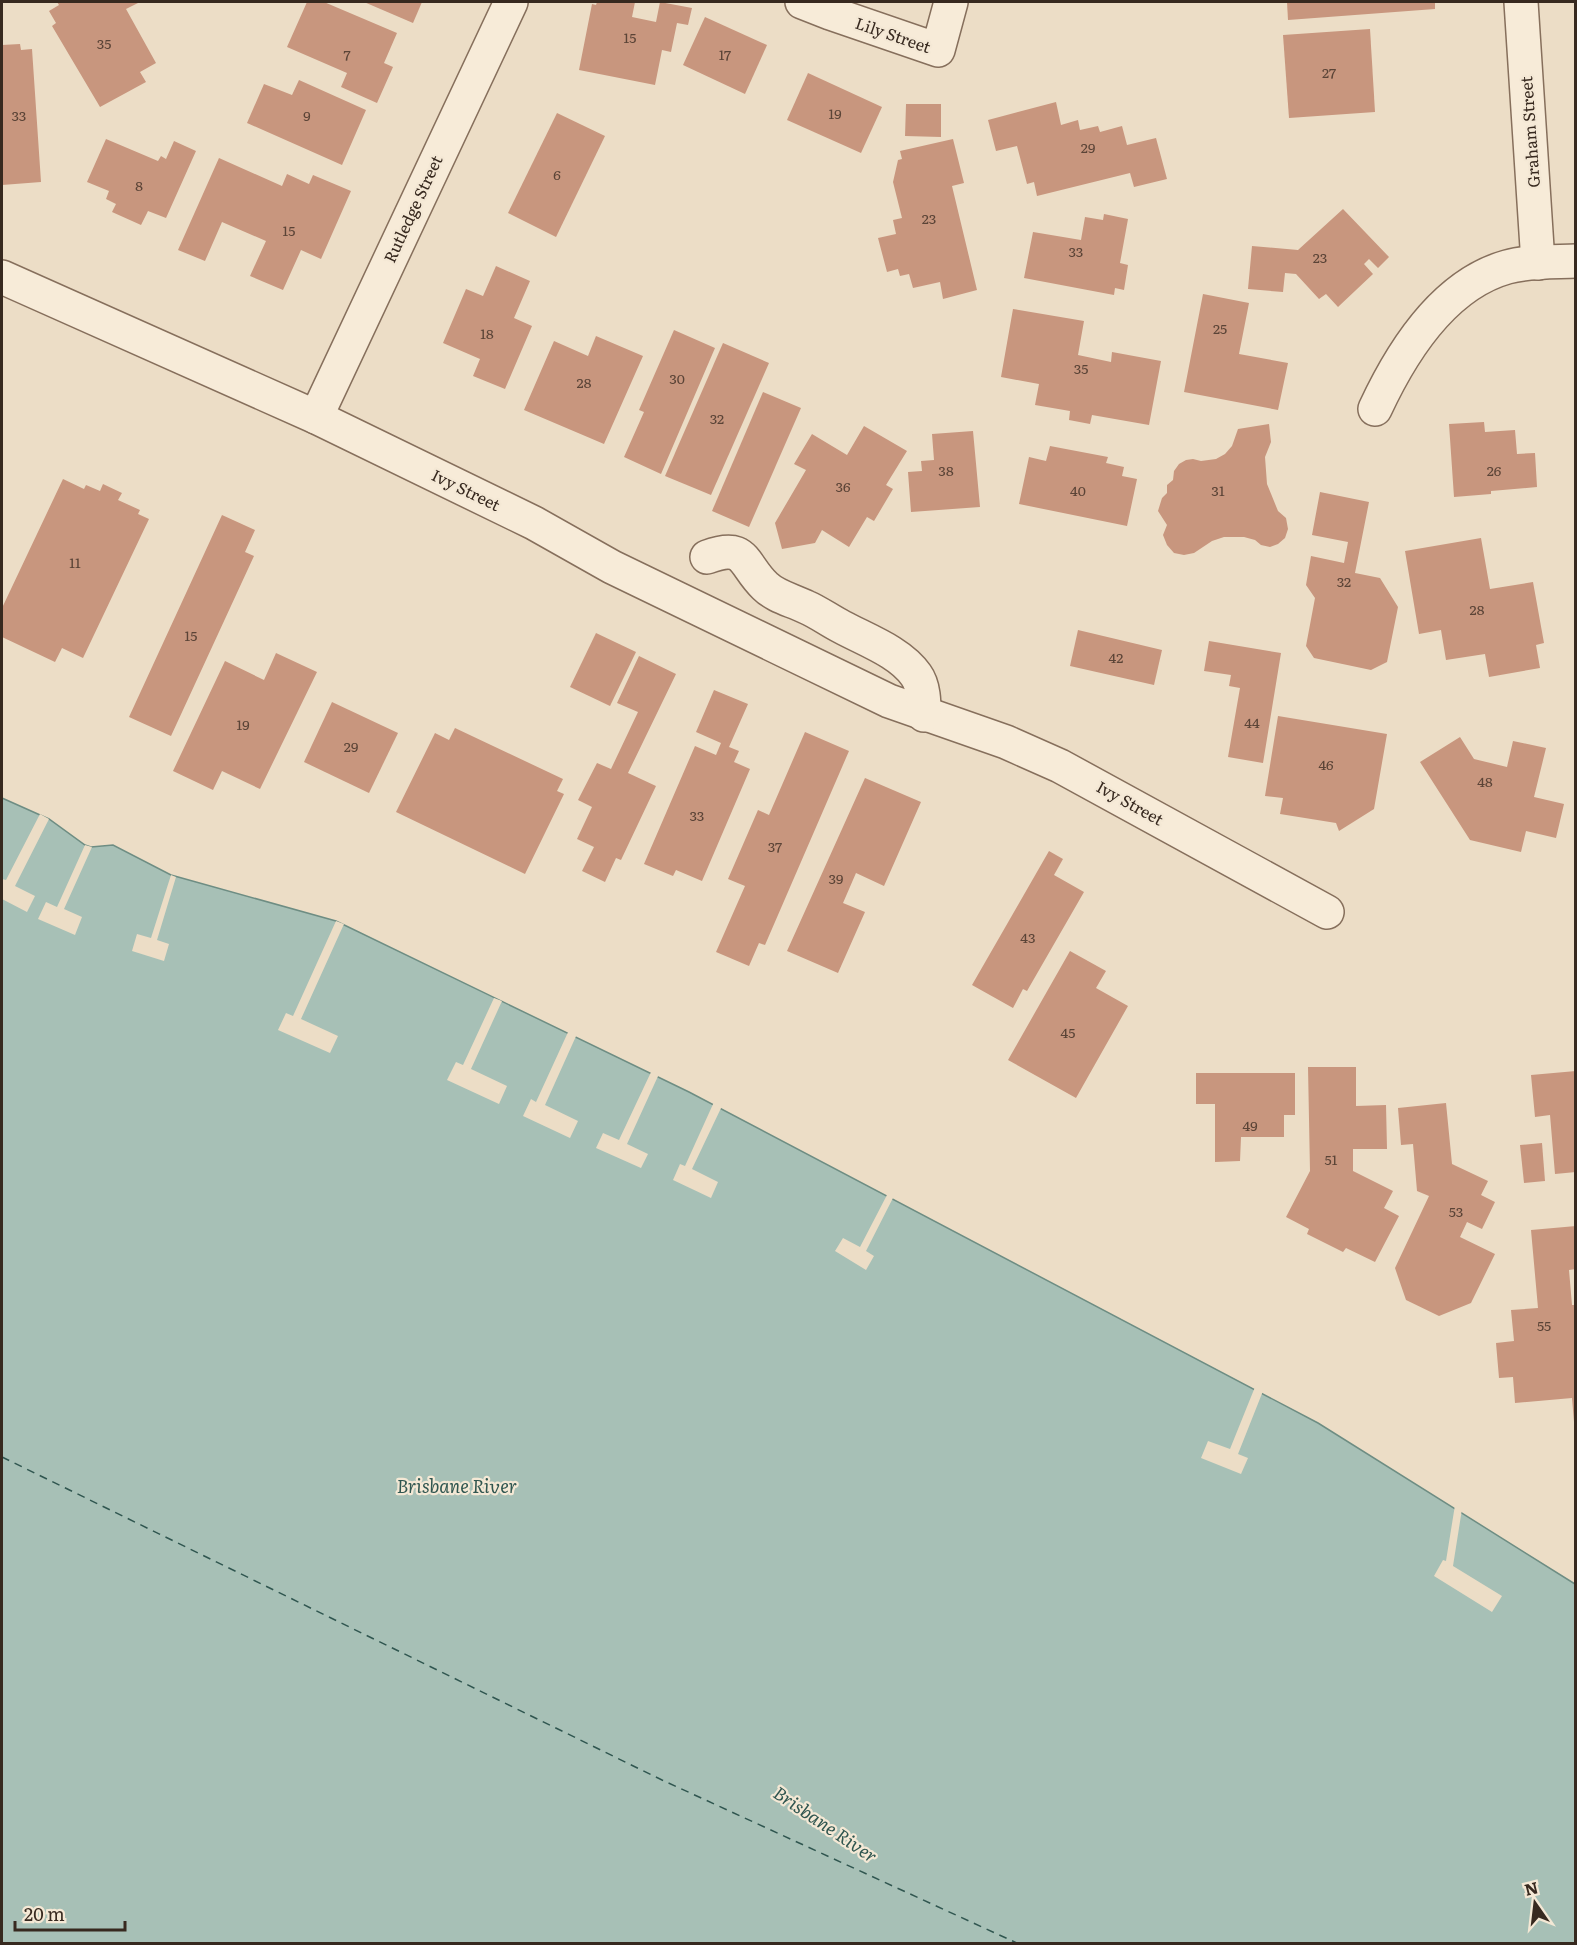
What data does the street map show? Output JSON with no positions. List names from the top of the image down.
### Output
{
  "streets": {
    "street": [
      "Lily Street",
      "Graham Street",
      "Rutledge Street",
      "Ivy Street"
    ]
  },
  "crossings": [
    ["Rutledge Street", "Ivy Street"]
  ],
  "water": ["Brisbane River"],
  "house_numbers": [
    "15",
    "35",
    "7",
    "17",
    "27",
    "19",
    "33",
    "9",
    "29",
    "6",
    "8",
    "23",
    "15",
    "33",
    "23",
    "25",
    "18",
    "35",
    "30",
    "28",
    "32",
    "38",
    "26",
    "36",
    "40",
    "31",
    "11",
    "32",
    "28",
    "15",
    "42",
    "44",
    "19",
    "29",
    "46",
    "48",
    "33",
    "37",
    "39",
    "43",
    "45",
    "49",
    "51",
    "53",
    "55"
  ],
  "scale_bar": "20 m",
  "north": "top"
}
